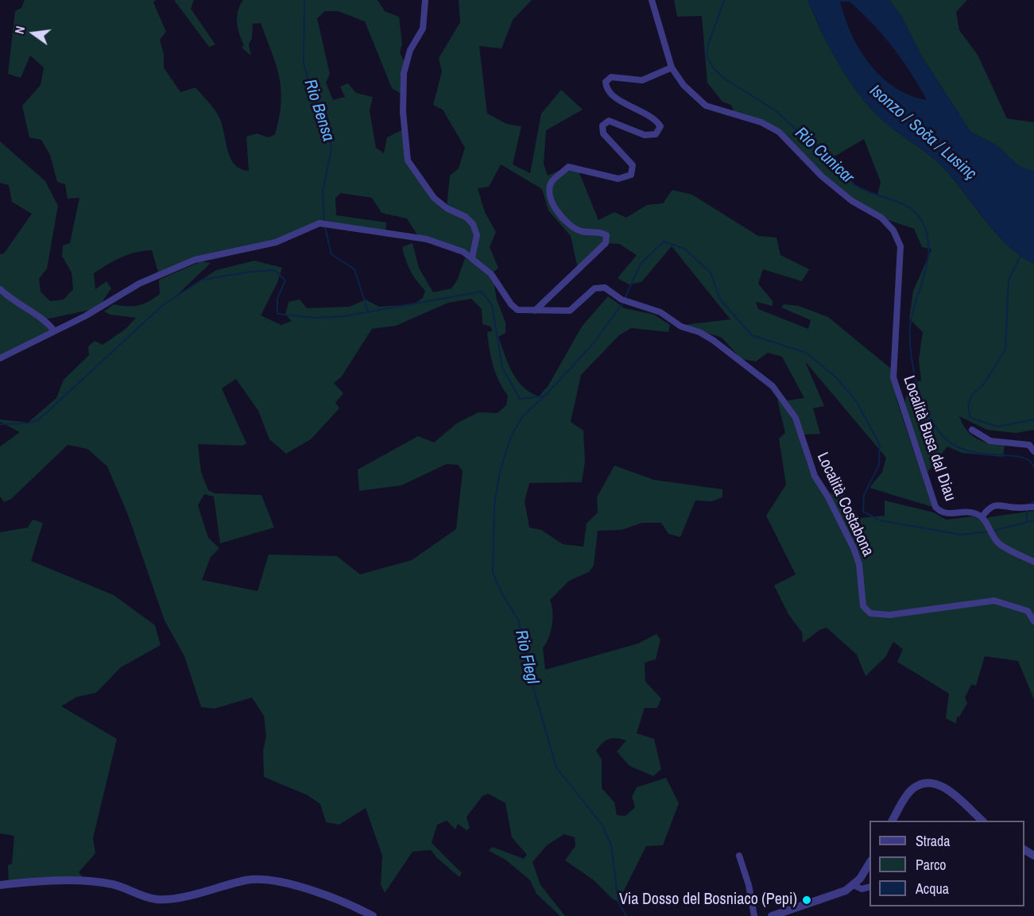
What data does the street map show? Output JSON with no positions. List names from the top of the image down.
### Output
{
  "streets": {
    "street": ["Località Busa dal Diau", "Località Costabona"]
  },
  "water": [
    "Rio Bensa",
    "Isonzo / Soča / Lusinç",
    "Rio Cunicar",
    "Rio Flegl"
  ],
  "places": ["Via Dosso del Bosniaco (Pepi)"],
  "legend": ["Strada", "Parco", "Acqua"],
  "north": "left"
}
